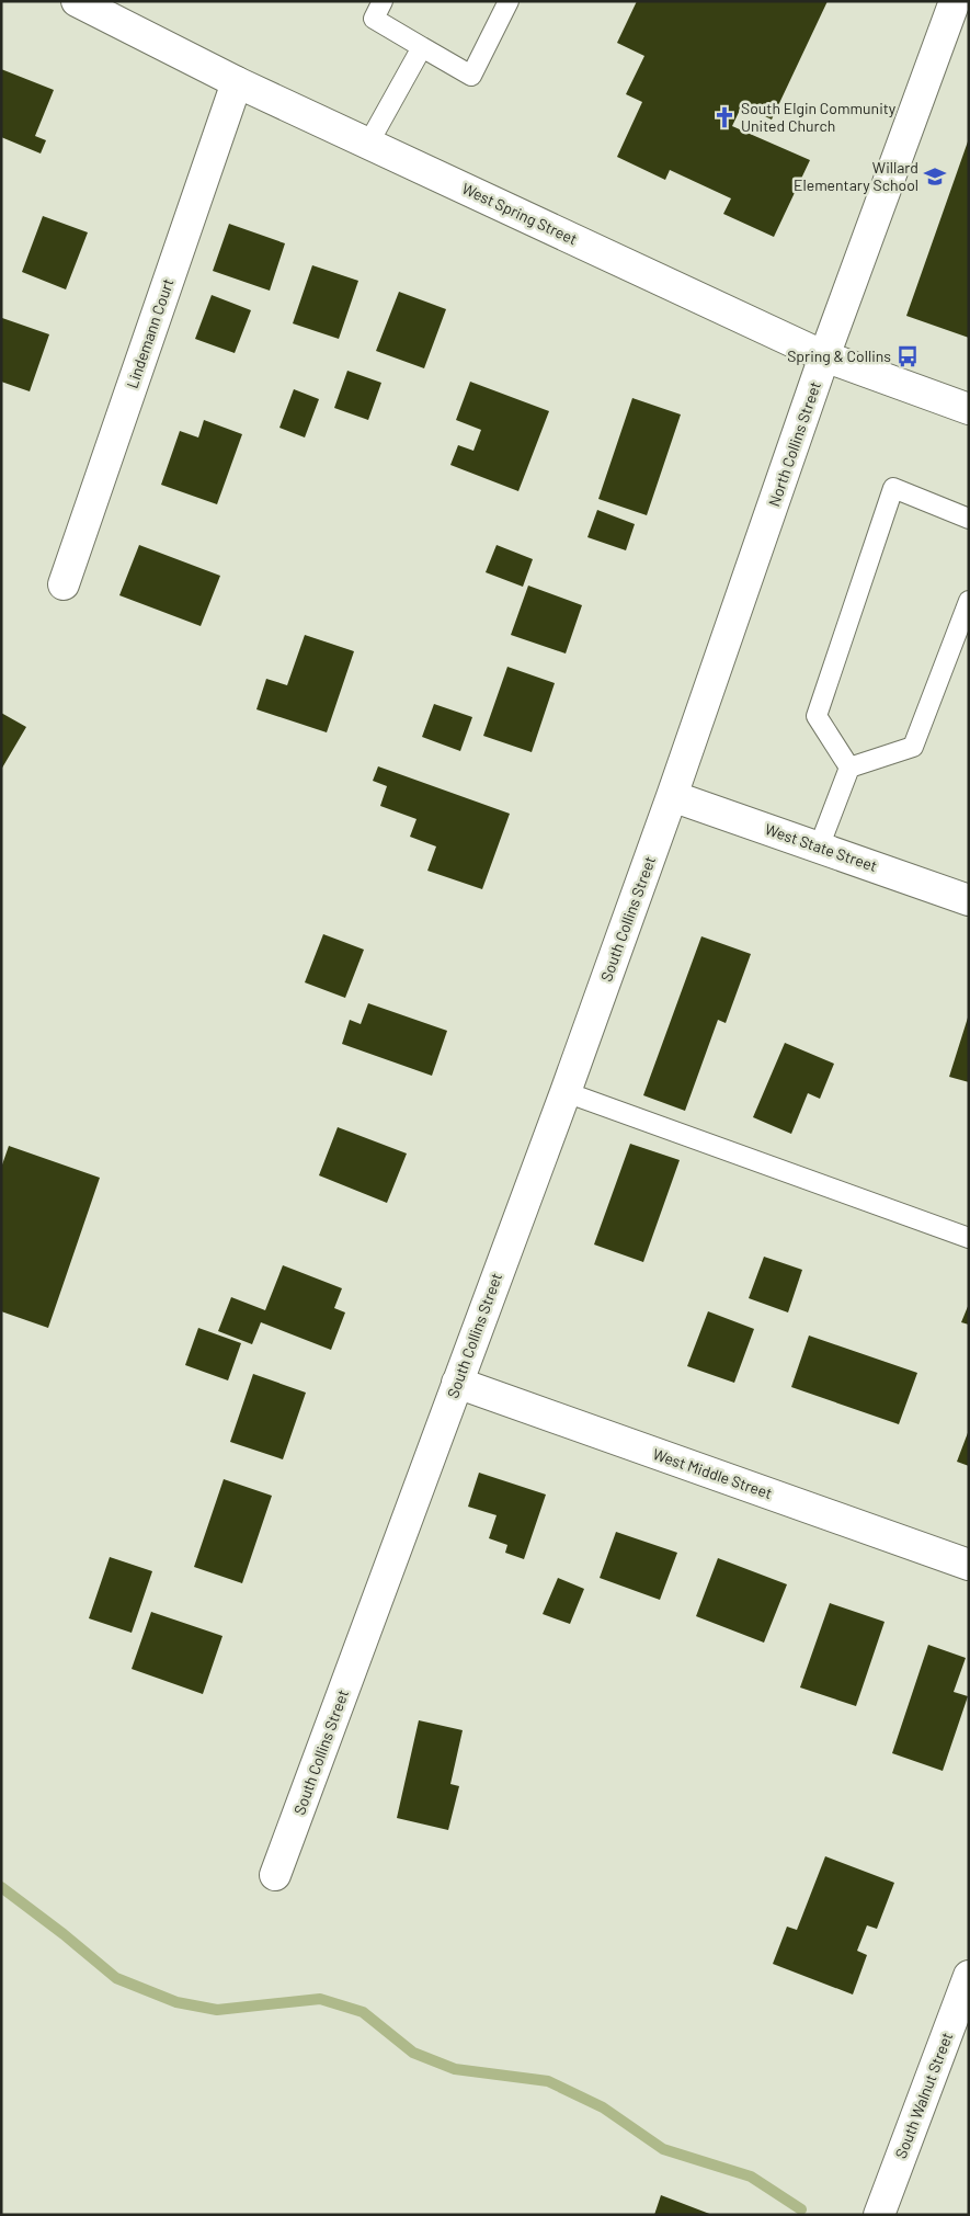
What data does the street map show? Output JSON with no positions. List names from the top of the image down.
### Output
{
  "streets": {
    "street": [
      "West Spring Street",
      "Lindemann Court",
      "North Collins Street",
      "West State Street",
      "South Collins Street",
      "West Middle Street",
      "South Walnut Street"
    ]
  },
  "crossings": [
    ["West Spring Street", "Lindemann Court"],
    ["West Spring Street", "North Collins Street"],
    ["North Collins Street", "West State Street"],
    ["North Collins Street", "South Collins Street"],
    ["West State Street", "South Collins Street"],
    ["South Collins Street", "West Middle Street"]
  ],
  "places": {
    "church": ["South Elgin Community United Church"],
    "school or university": ["Willard Elementary School"],
    "bus stop": ["Spring & Collins"]
  }
}
